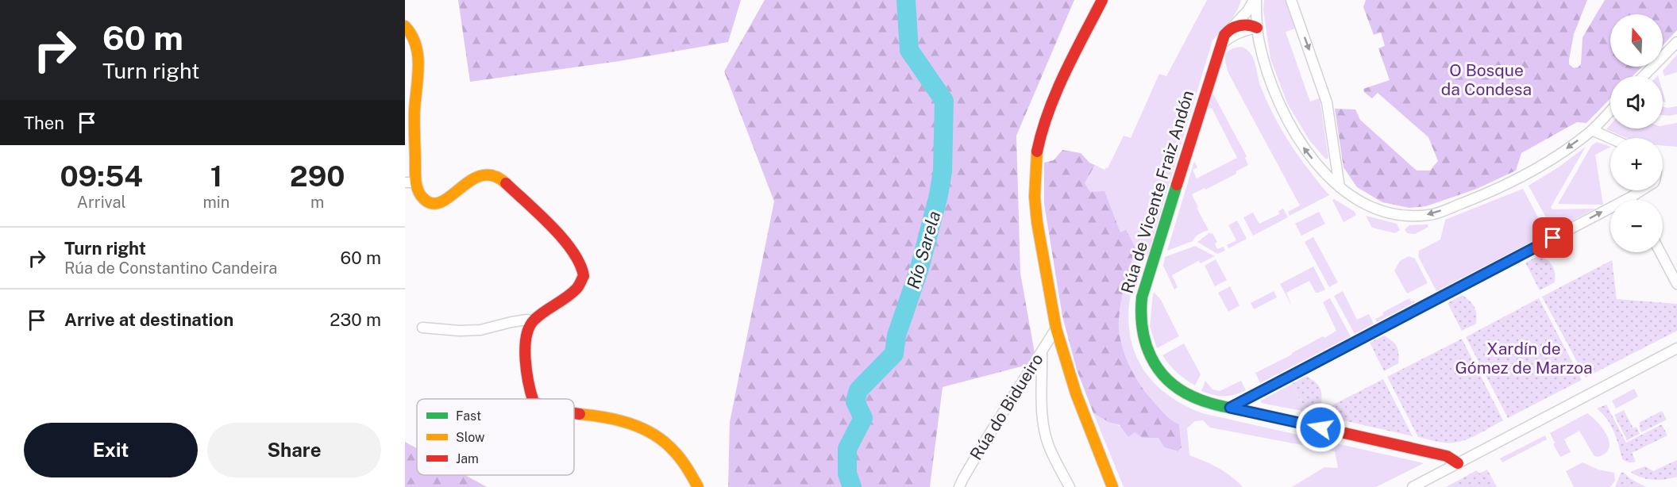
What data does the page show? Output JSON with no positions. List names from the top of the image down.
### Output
{
  "streets": {
    "street": ["Rúa de Vicente Fraiz Andón", "Rúa do Bidueiro"]
  },
  "water": ["Río Sarela"],
  "parks": ["O Bosque da Condesa", "Xardín de Gómez de Marzoa"],
  "legend": ["Fast", "Slow", "Jam"],
  "north": "top",
  "page": {
    "turn": ["60 m", "Turn right"],
    "map_buttons": ["+", "−"],
    "then": "Then",
    "eta": [
      "09:54",
      "Arrival",
      "1",
      "min",
      "290",
      "m"
    ],
    "list": [
      {
        "name": "Turn right",
        "note": "Rúa de Constantino Candeira",
        "value": "60 m"
      },
      {
        "name": "Arrive at destination",
        "value": "230 m"
      }
    ],
    "buttons": ["Exit", "Share"]
  }
}
